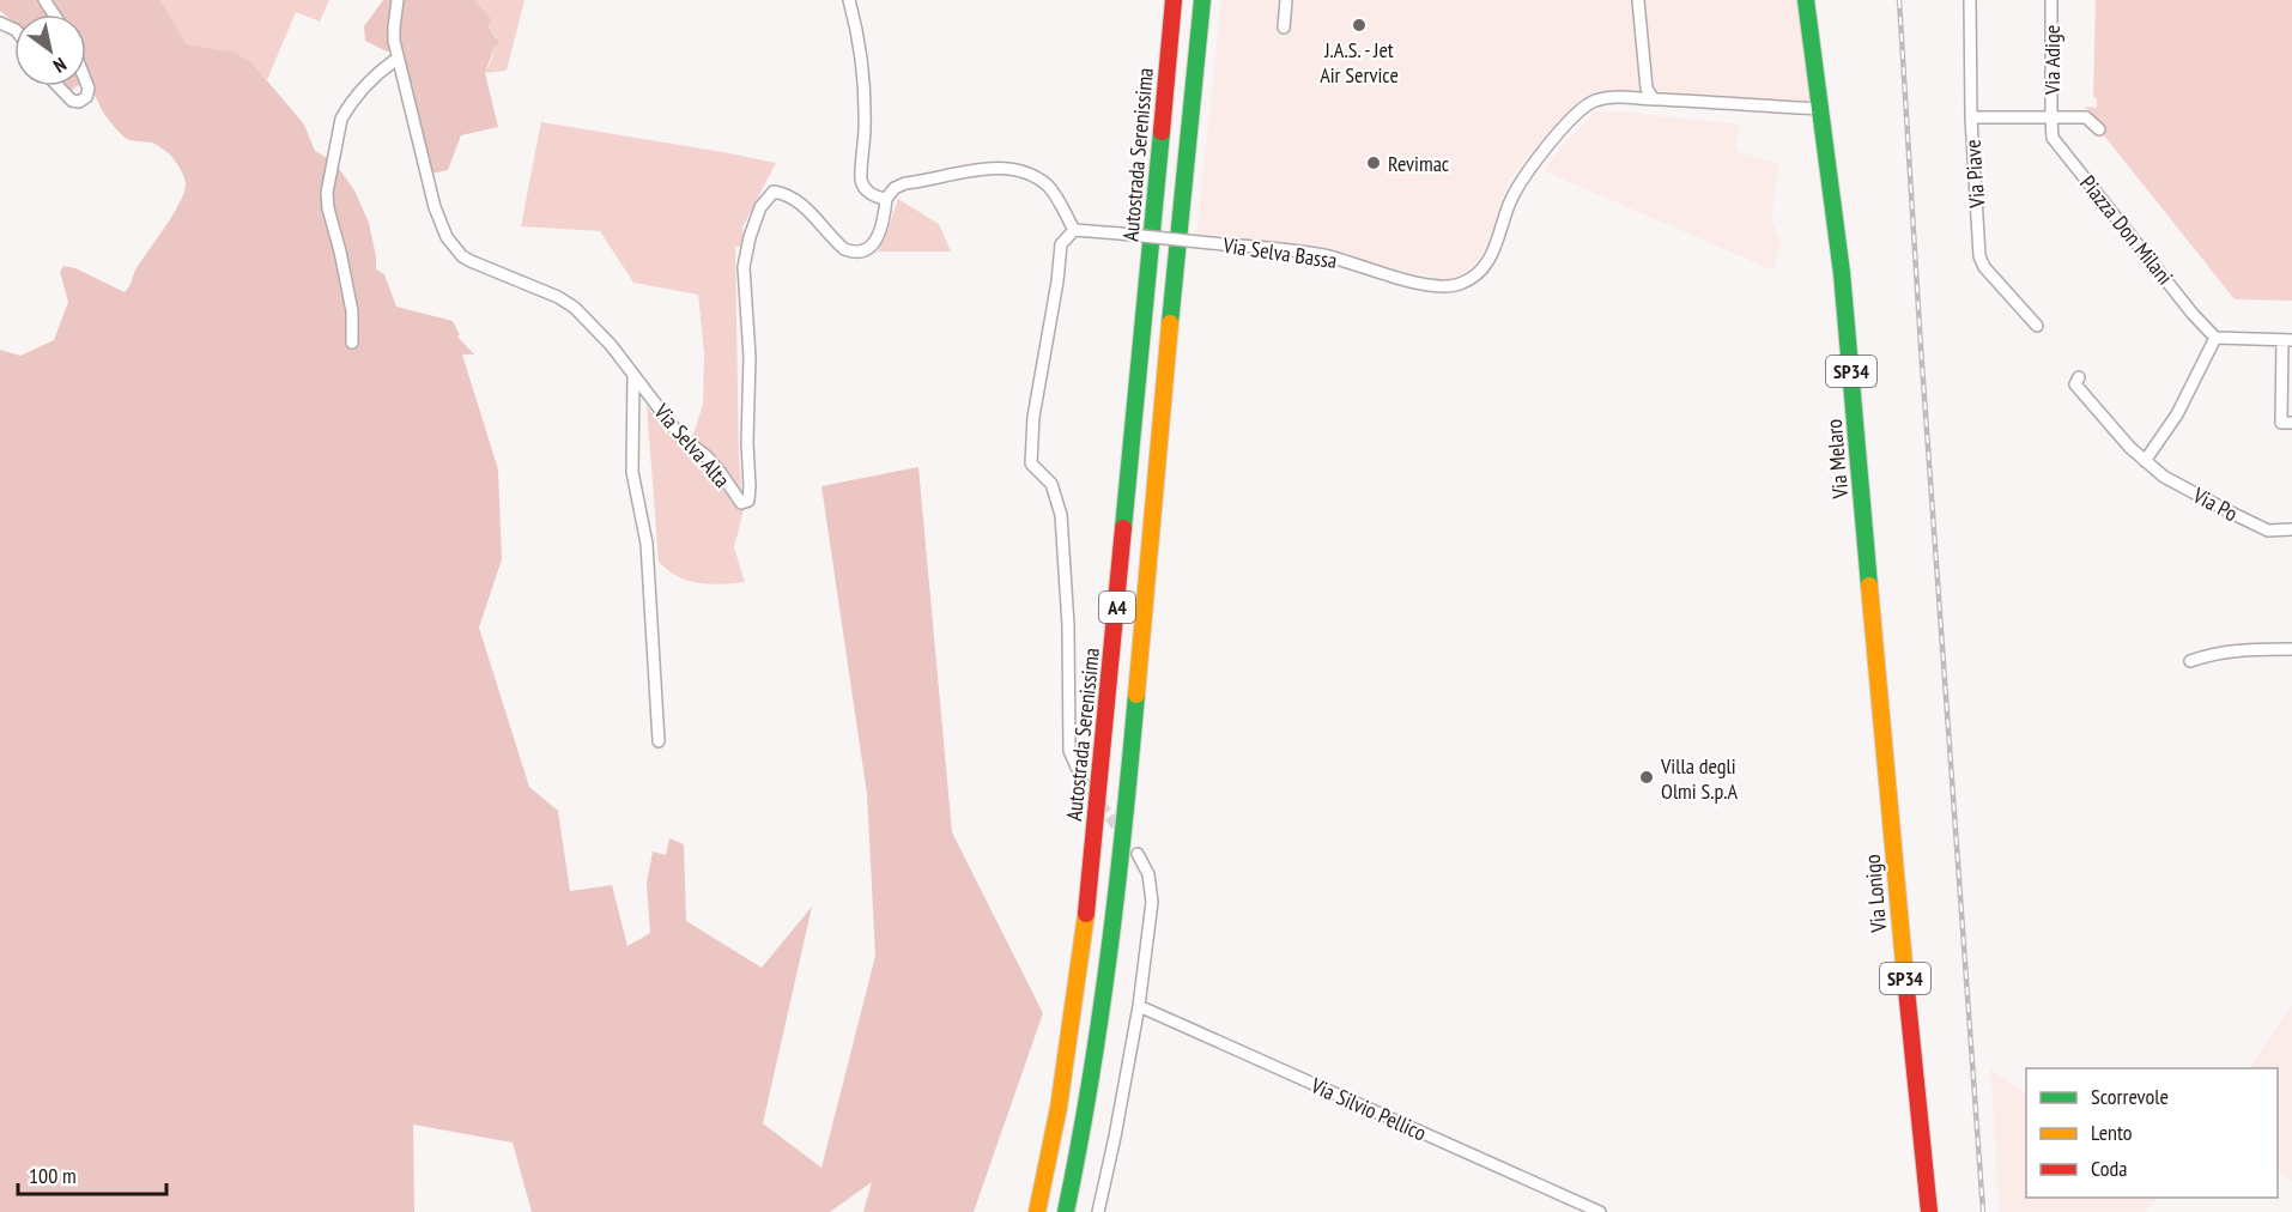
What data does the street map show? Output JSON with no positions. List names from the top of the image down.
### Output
{
  "streets": {
    "main road": [
      "Autostrada Serenissima",
      "SP34",
      "Via Melaro",
      "A4",
      "Via Lonigo"
    ],
    "street": [
      "Via Adige",
      "Via Piave",
      "Piazza Don Milani",
      "Via Selva Bassa",
      "Via Selva Alta",
      "Via Po",
      "Via Silvio Pellico"
    ]
  },
  "crossings": [
    ["Via Adige", "Piazza Don Milani"],
    ["Via Selva Bassa", "Via Melaro"],
    ["Via Melaro", "Via Lonigo"]
  ],
  "places": ["J.A.S. - Jet Air Service", "Revimac", "Villa degli Olmi S.p.A"],
  "legend": ["Scorrevole", "Lento", "Coda"],
  "scale_bar": "100 m",
  "north": "bottom right"
}
